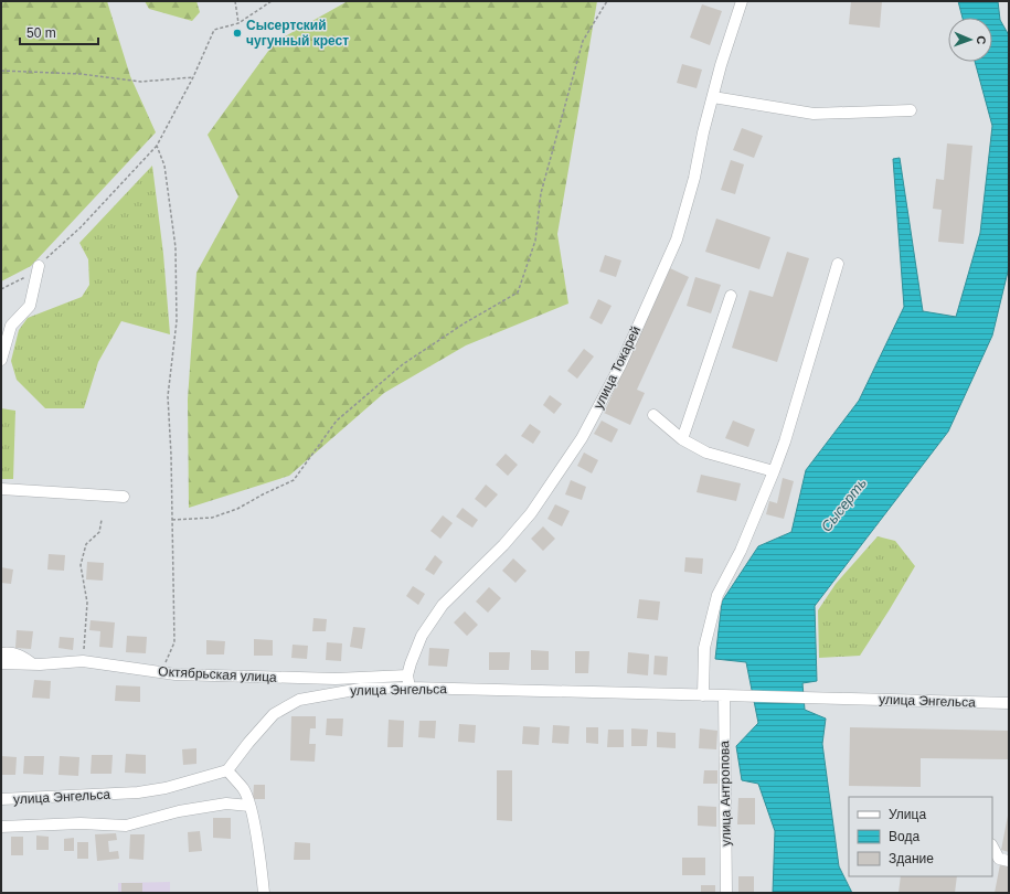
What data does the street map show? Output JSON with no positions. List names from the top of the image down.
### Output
{
  "streets": {
    "street": [
      "улица Токарей",
      "Октябрьская улица",
      "улица Энгельса",
      "улица Антропова"
    ]
  },
  "crossings": [
    ["улица Токарей", "Октябрьская улица"],
    ["улица Токарей", "улица Энгельса"],
    ["улица Энгельса", "улица Антропова"]
  ],
  "water": ["Сысерть"],
  "places": ["Сысертский чугунный крест"],
  "legend": ["Улица", "Вода", "Здание"],
  "scale_bar": "50 m",
  "north": "right"
}
